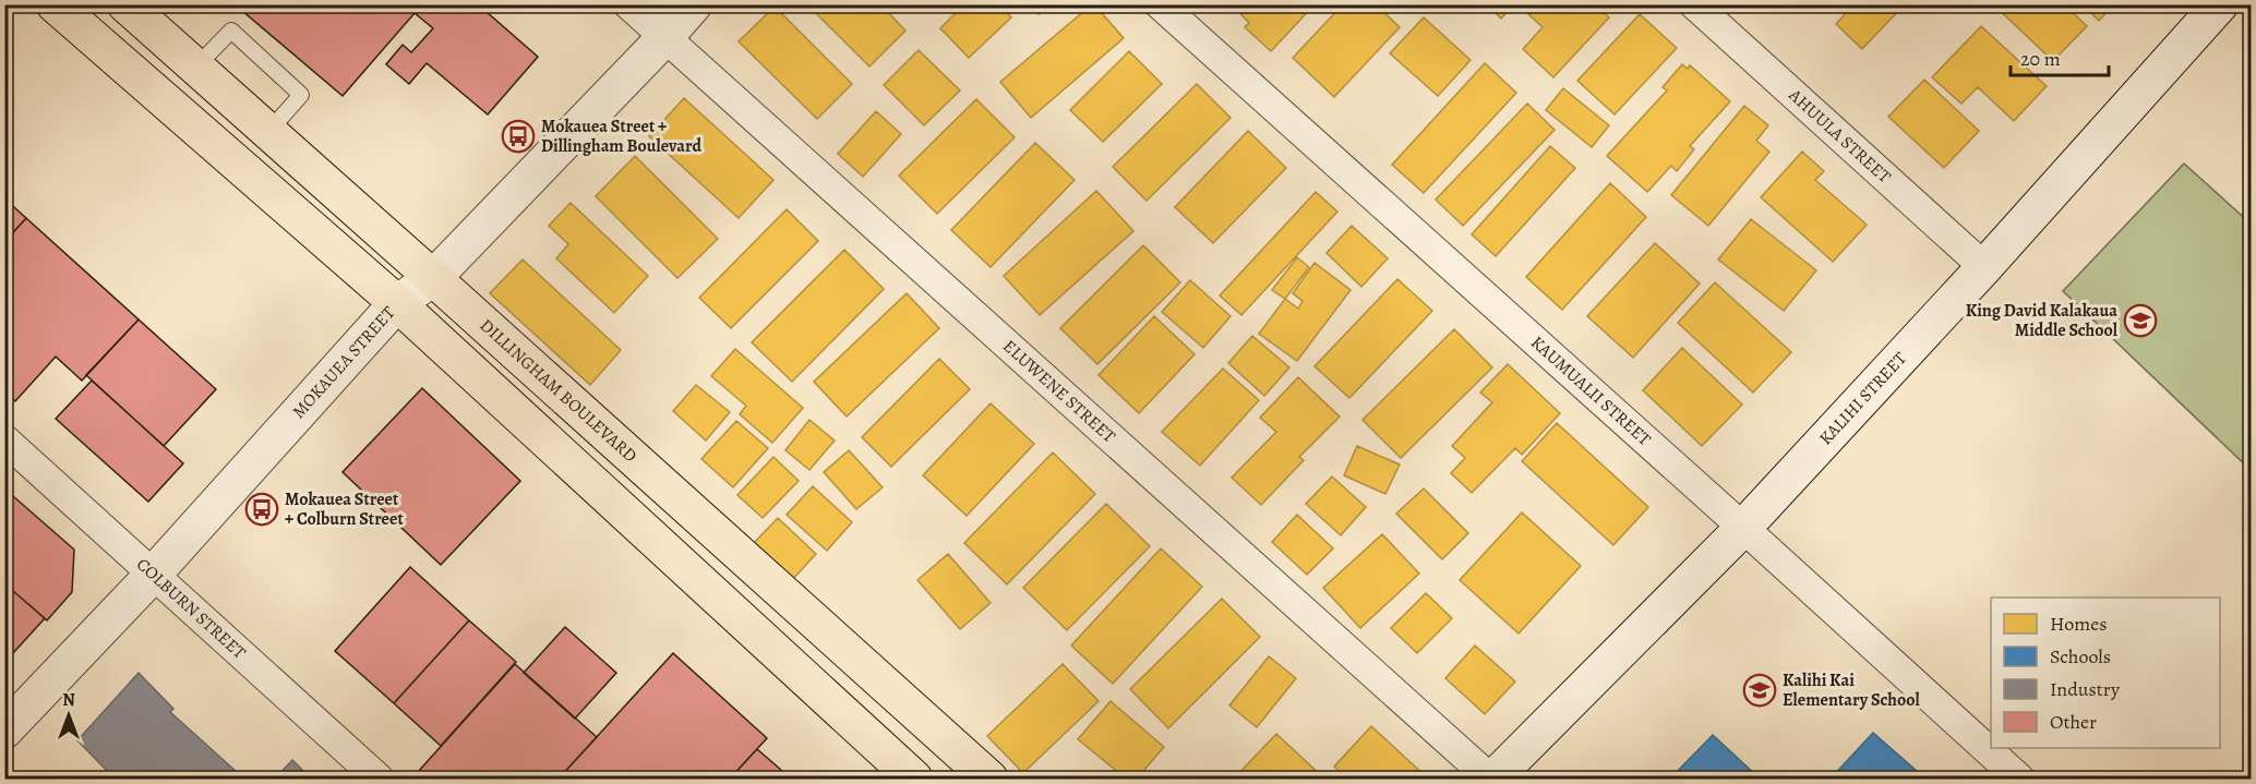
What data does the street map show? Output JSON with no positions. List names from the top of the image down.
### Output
{
  "streets": {
    "main road": ["MOKAUEA STREET", "DILLINGHAM BOULEVARD", "KALIHI STREET"],
    "street": [
      "AHUULA STREET",
      "KAUMUALII STREET",
      "ELUWENE STREET",
      "COLBURN STREET"
    ]
  },
  "crossings": [
    ["AHUULA STREET", "KALIHI STREET"],
    ["MOKAUEA STREET", "DILLINGHAM BOULEVARD"],
    ["MOKAUEA STREET", "ELUWENE STREET"],
    ["MOKAUEA STREET", "COLBURN STREET"],
    ["KAUMUALII STREET", "KALIHI STREET"],
    ["ELUWENE STREET", "KALIHI STREET"]
  ],
  "places": {
    "bus stop": ["Mokauea Street + Dillingham Boulevard", "Mokauea Street + Colburn Street"],
    "school or university": ["King David Kalakaua Middle School", "Kalihi Kai Elementary School"]
  },
  "legend": [
    "Homes",
    "Schools",
    "Industry",
    "Other"
  ],
  "scale_bar": "20 m",
  "north": "top"
}
